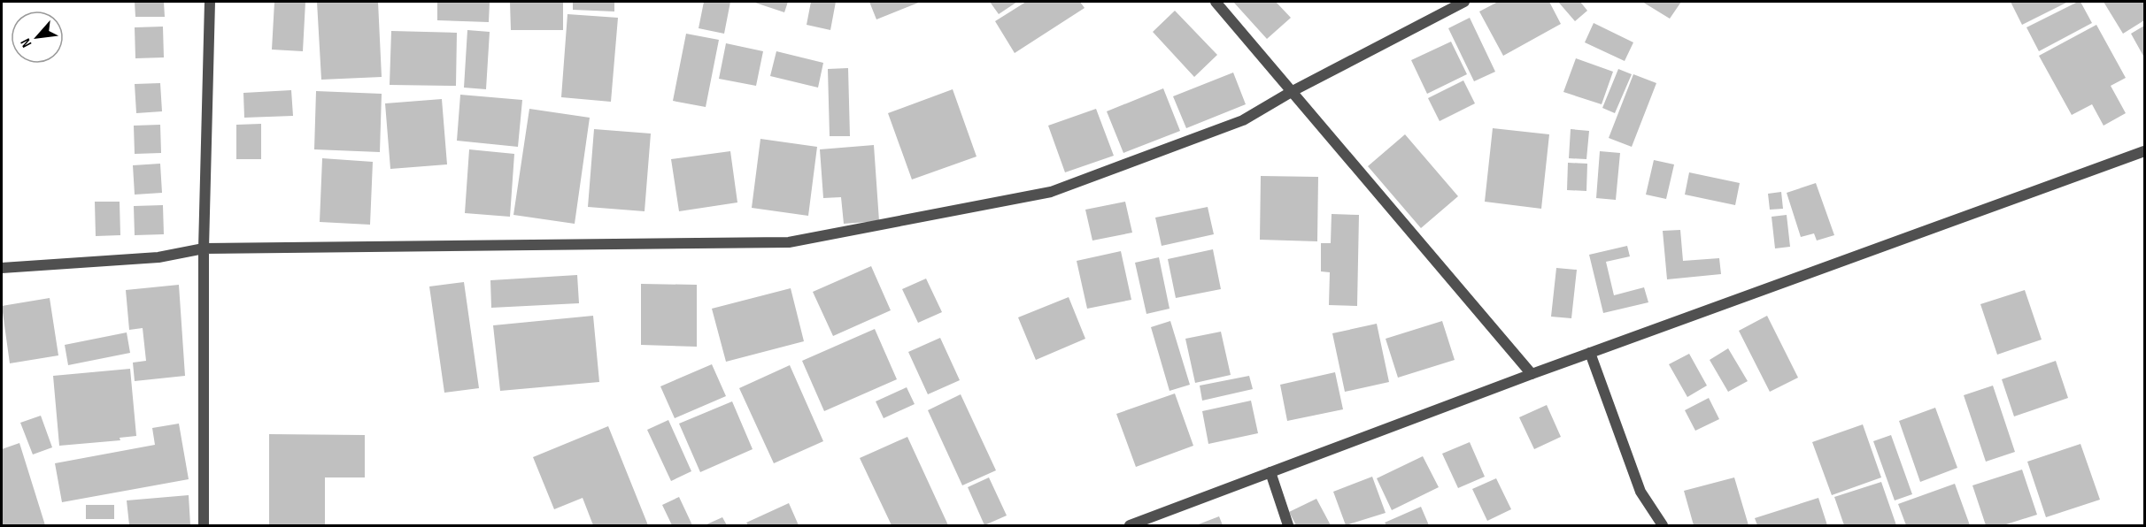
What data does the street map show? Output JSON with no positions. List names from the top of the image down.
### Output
{
  "north": "bottom left"
}
